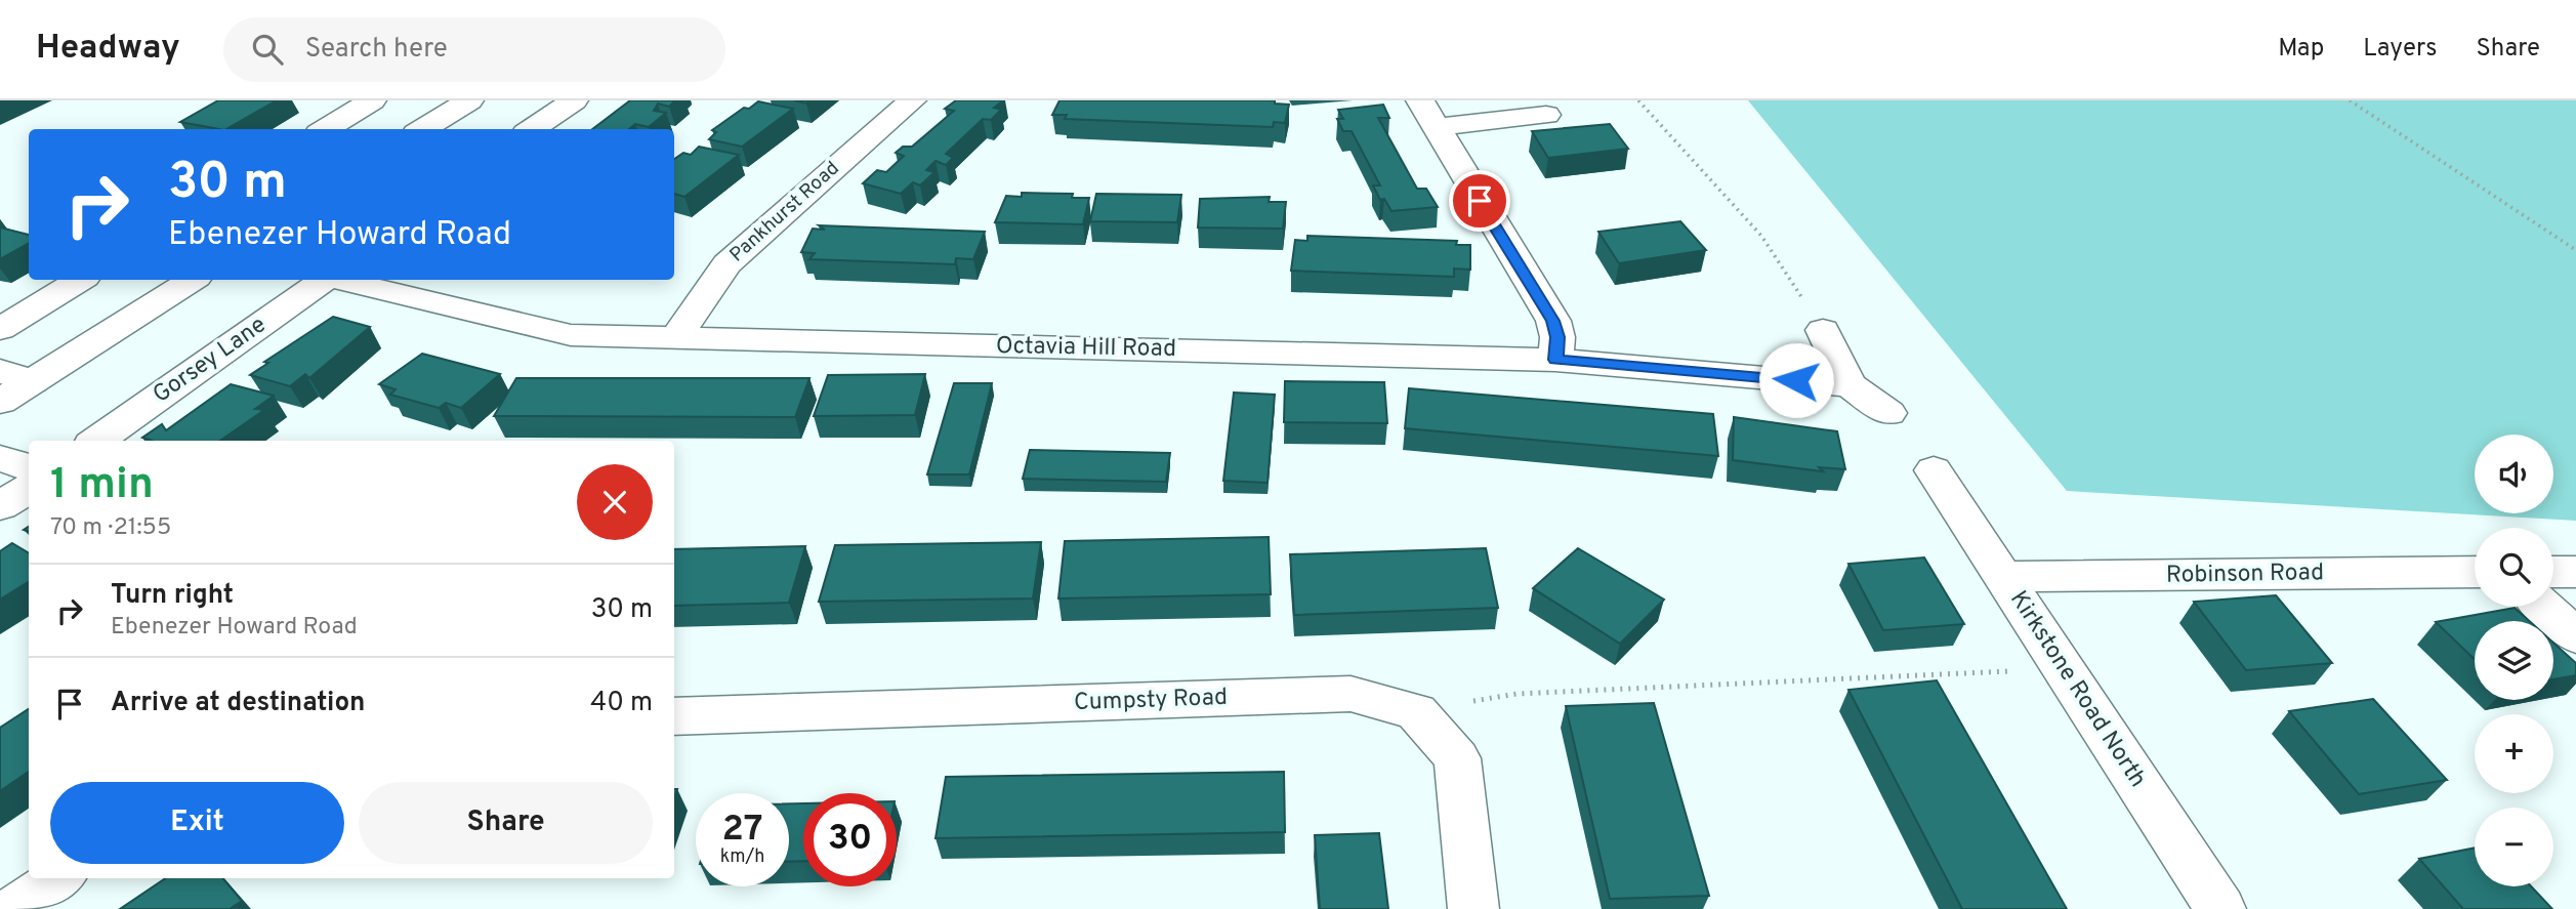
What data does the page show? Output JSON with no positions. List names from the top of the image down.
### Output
{
  "streets": {
    "street": [
      "Pankhurst Road",
      "Octavia Hill Road",
      "Gorsey Lane",
      "Robinson Road",
      "Kirkstone Road North",
      "Cumpsty Road"
    ]
  },
  "crossings": [
    ["Pankhurst Road", "Octavia Hill Road"],
    ["Robinson Road", "Kirkstone Road North"]
  ],
  "page": {
    "header": "Headway",
    "search": "Search here",
    "nav": ["Map", "Layers", "Share"],
    "turn": ["30 m", "Ebenezer Howard Road"],
    "map_buttons": ["+", "−"],
    "heading": ["1 min", "70 m · 21:55"],
    "list": [
      {
        "name": "Turn right",
        "note": "Ebenezer Howard Road",
        "value": "30 m"
      },
      {
        "name": "Arrive at destination",
        "value": "40 m"
      }
    ],
    "buttons": ["Exit", "Share"],
    "speed": "27 km/h",
    "limit": "30"
  }
}
